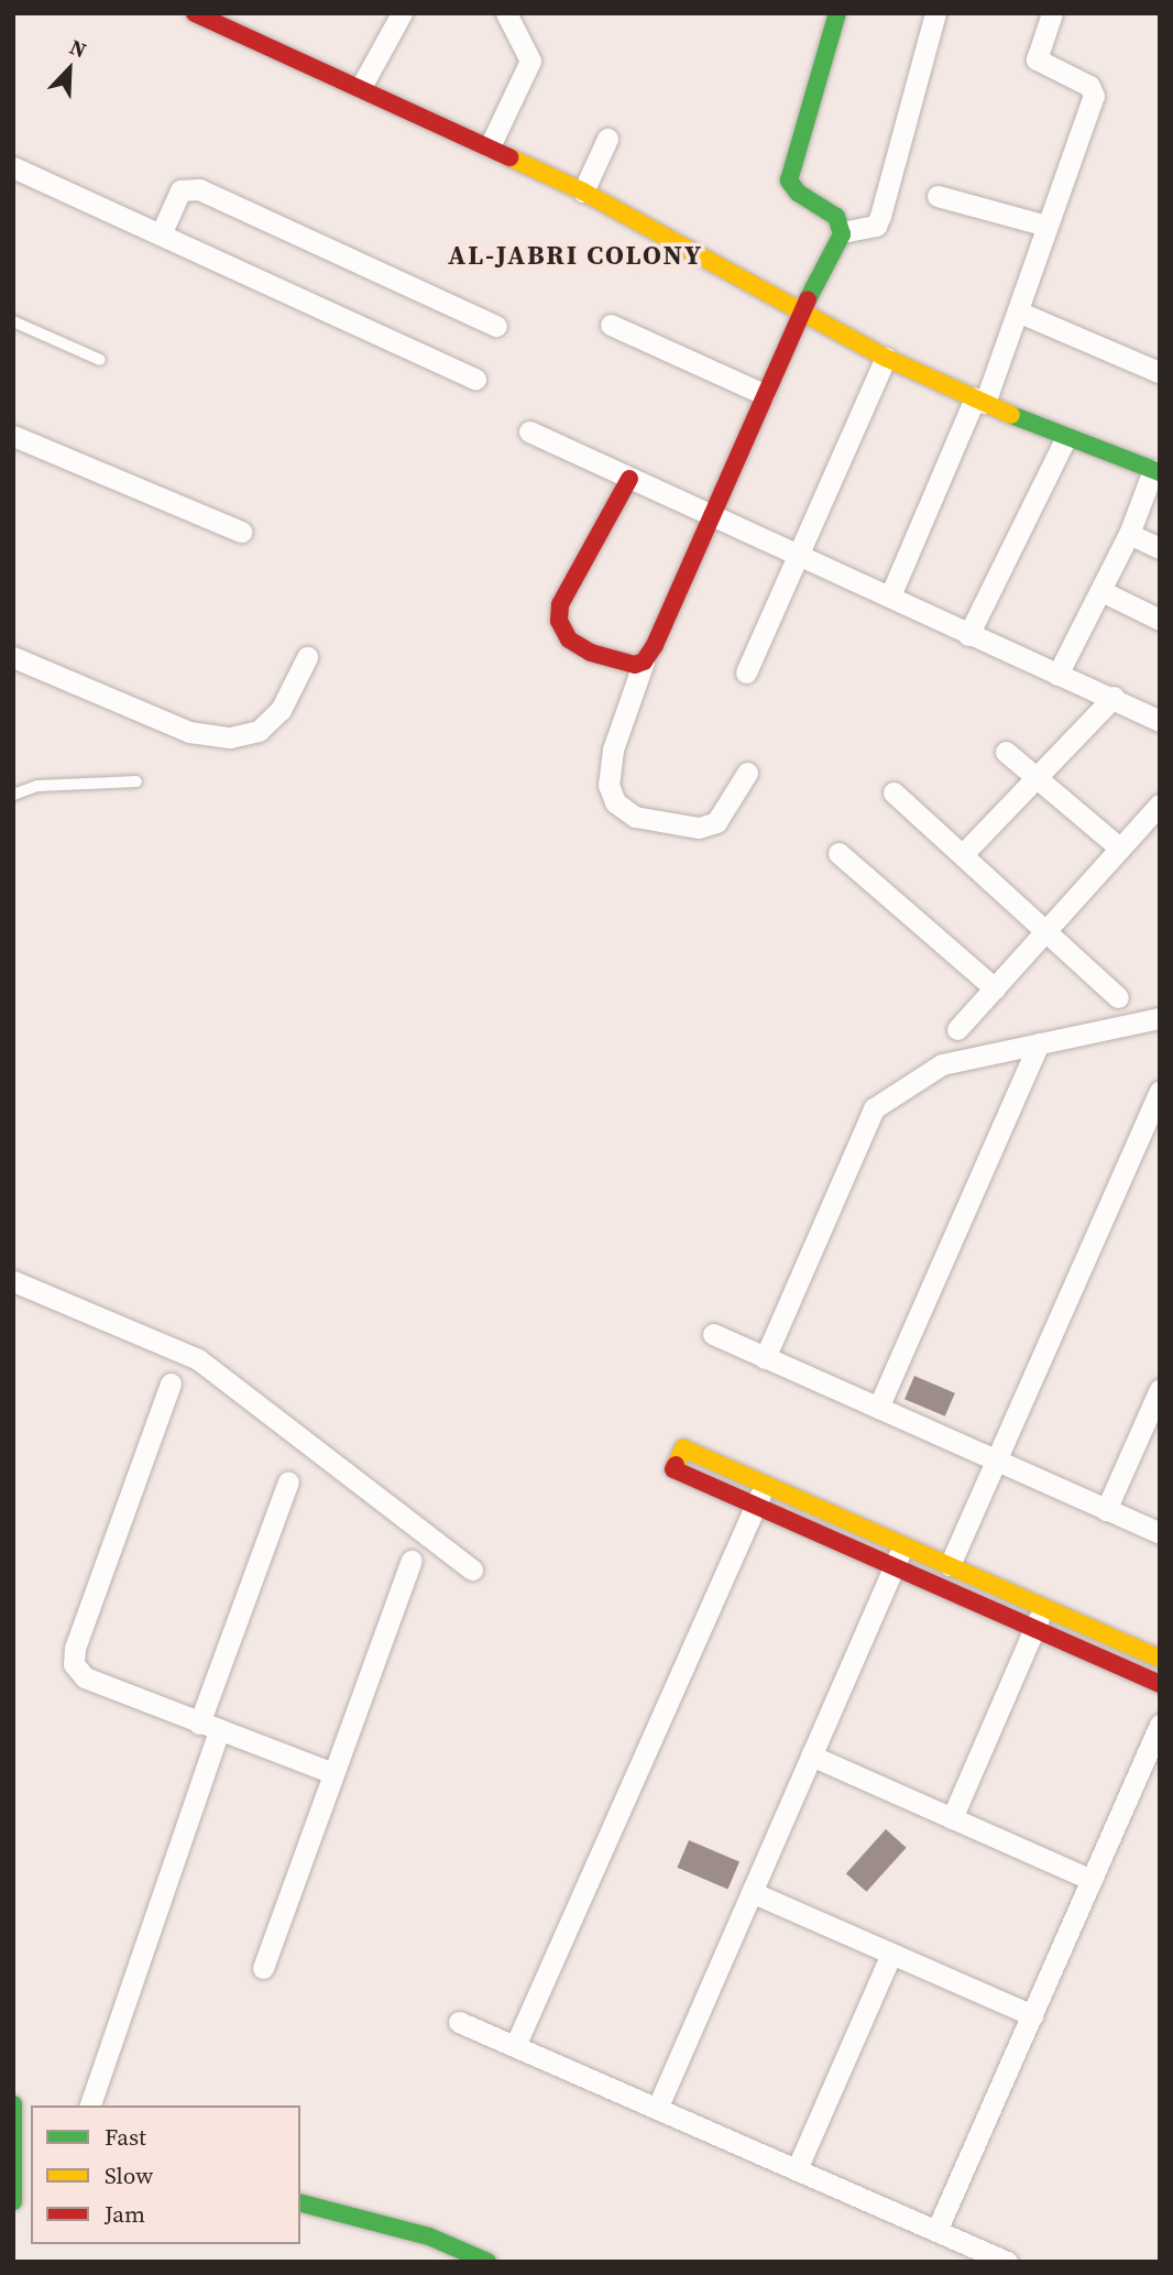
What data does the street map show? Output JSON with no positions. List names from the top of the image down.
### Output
{
  "districts": ["AL-JABRI COLONY"],
  "legend": ["Fast", "Slow", "Jam"],
  "north": "top right"
}
